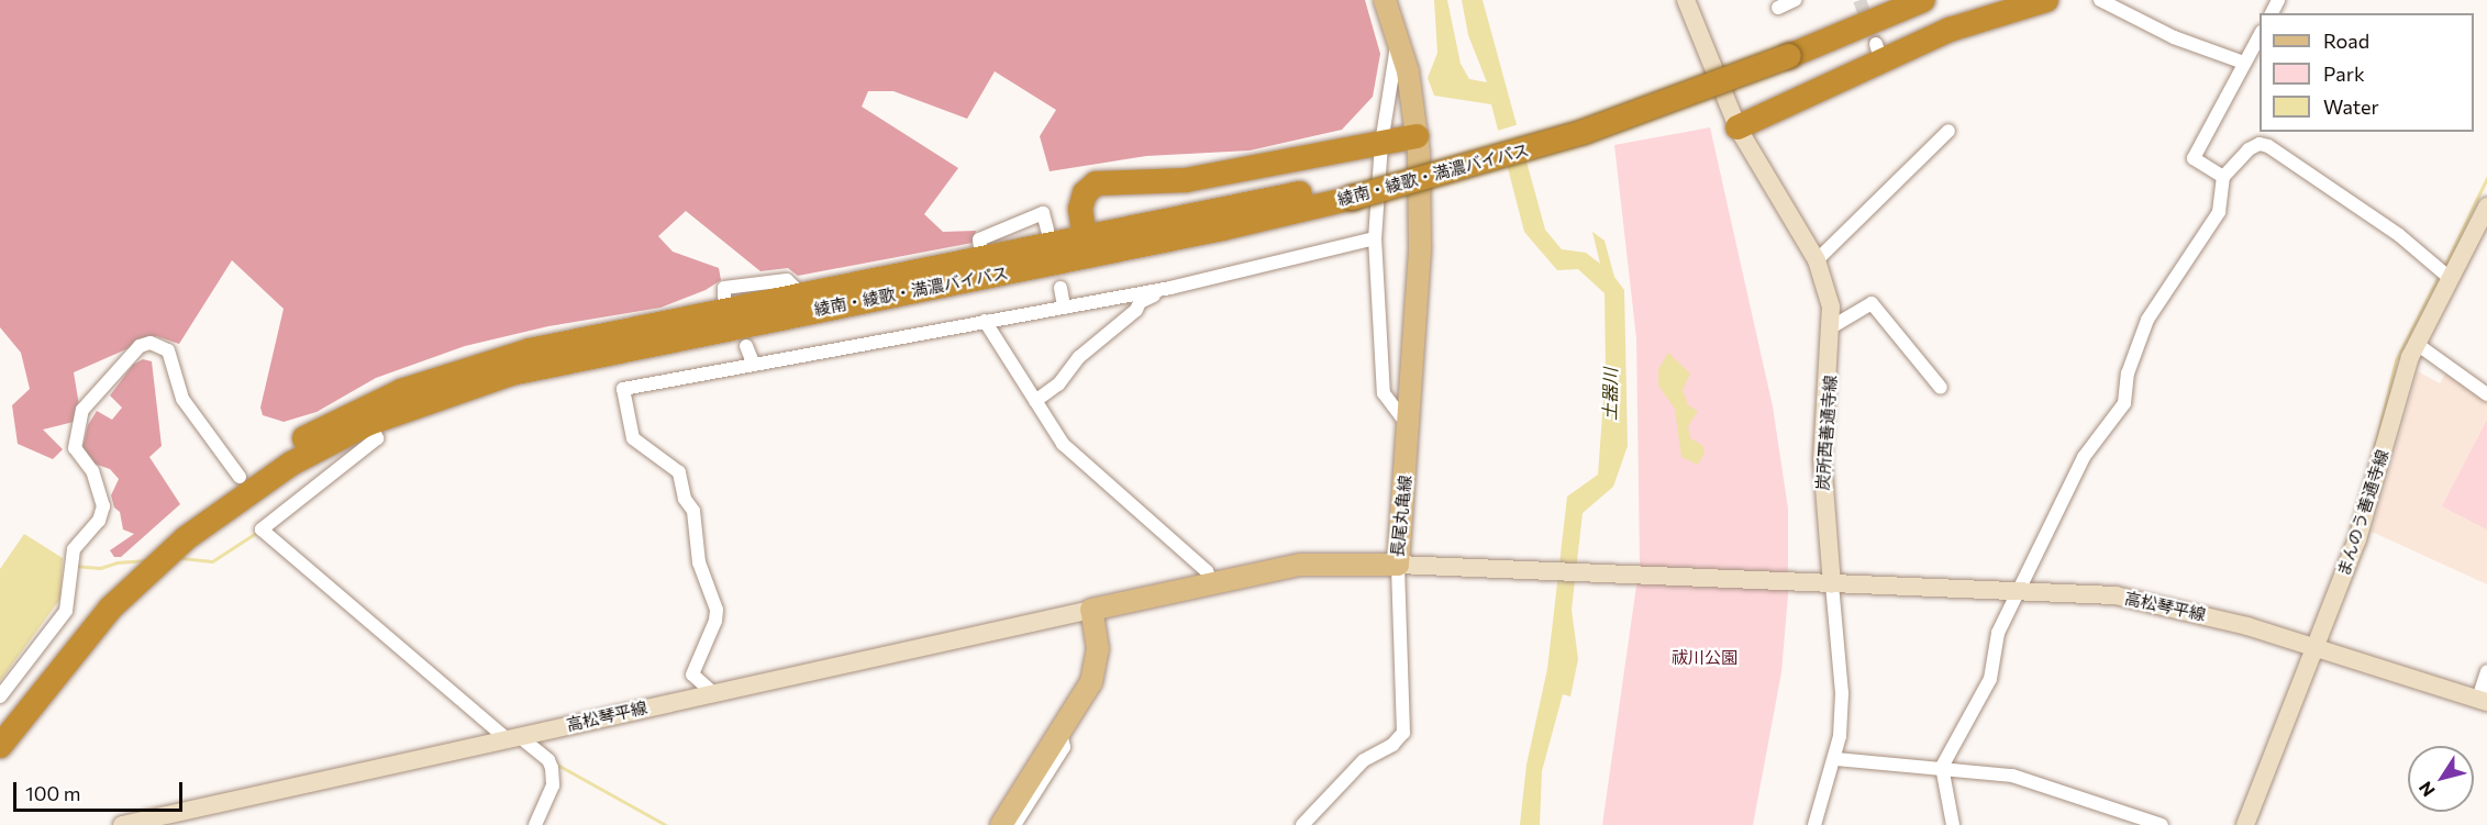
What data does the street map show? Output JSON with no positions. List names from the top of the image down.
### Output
{
  "streets": {
    "highway": ["綾南・綾歌・満濃バイパス"],
    "main road": [
      "炭所西善通寺線",
      "まんのう善通寺線",
      "長尾丸亀線",
      "高松琴平線"
    ]
  },
  "crossings": [
    ["炭所西善通寺線", "高松琴平線"],
    ["まんのう善通寺線", "高松琴平線"],
    ["長尾丸亀線", "高松琴平線"]
  ],
  "water": ["土器川"],
  "parks": ["祓川公園"],
  "legend": ["Road", "Park", "Water"],
  "scale_bar": "100 m",
  "north": "bottom left"
}
